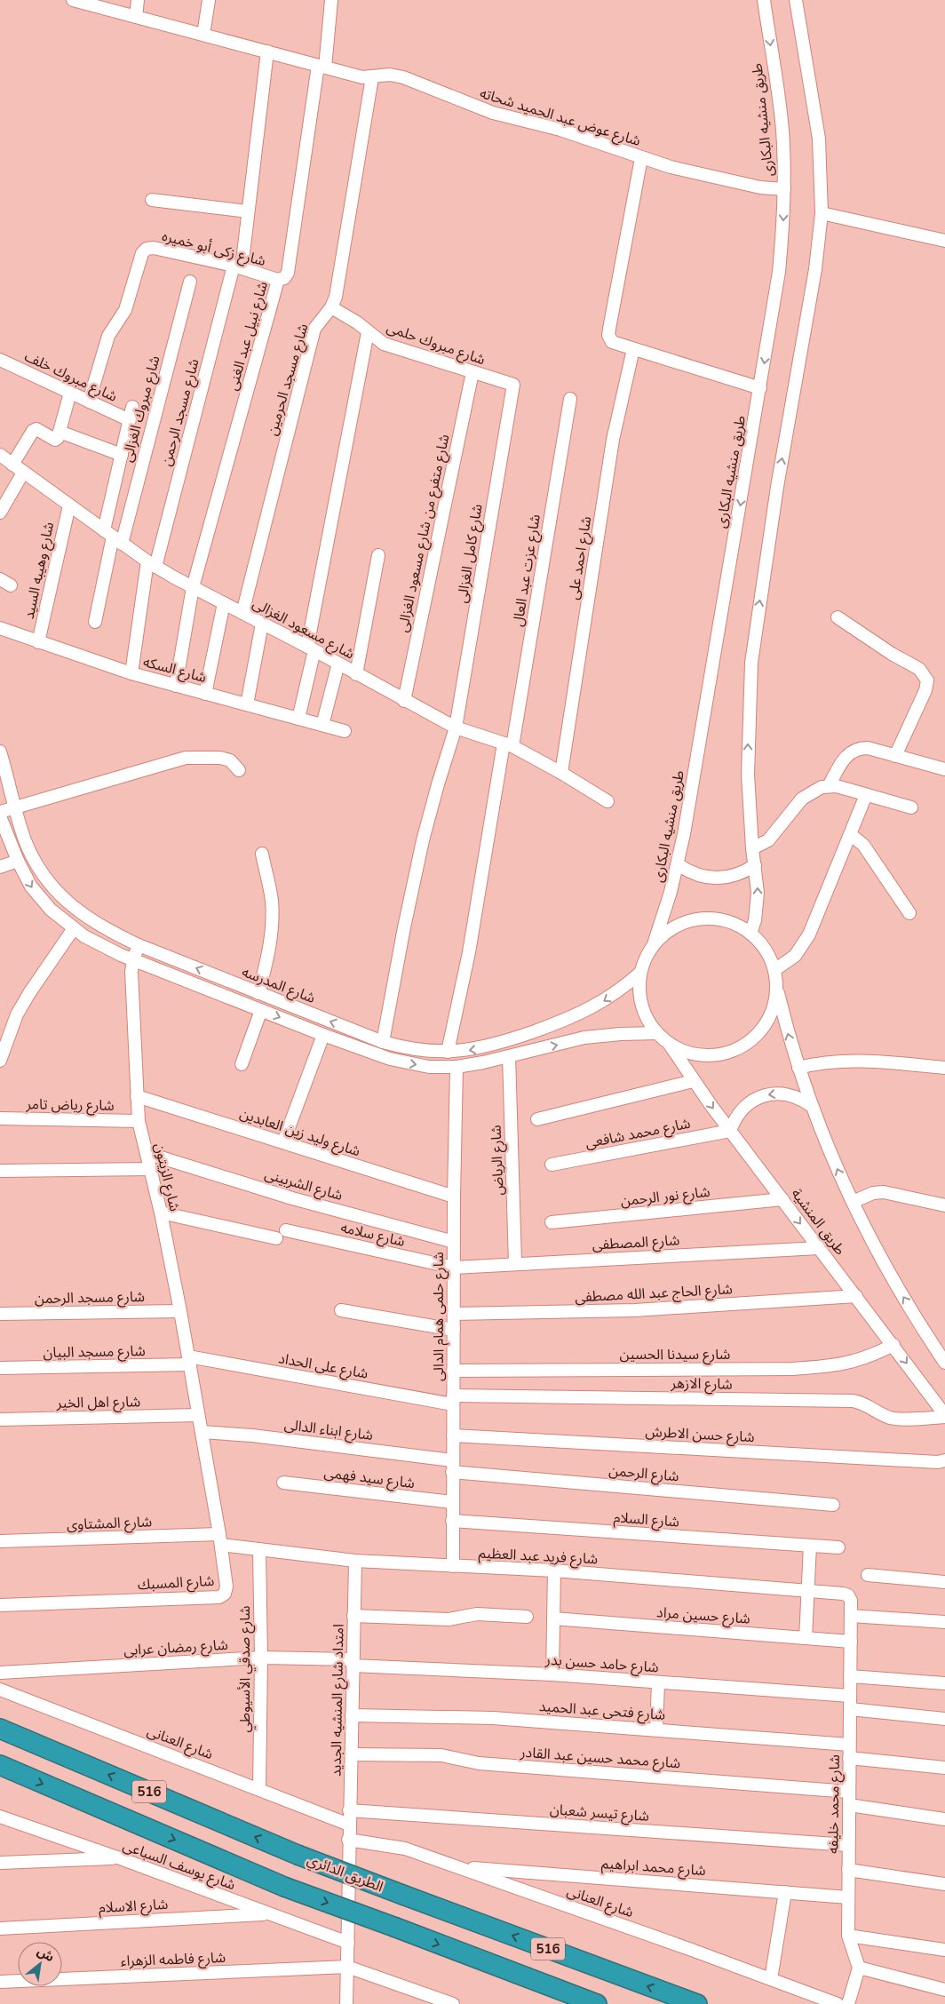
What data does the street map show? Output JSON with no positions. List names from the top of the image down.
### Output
{
  "streets": {
    "highway": ["516", "الطريق الدائري"],
    "street": [
      "شارع عوض عبد الحميد شحاته",
      "طريق منشيه البكارى",
      "شارع زكى أبو خميره",
      "شارع نبيل عبد الغنى",
      "شارع مبروك حلمى",
      "شارع مبروك خلف",
      "شارع مسجد الحرمين",
      "شارع مبروك الغزالى",
      "شارع مسجد الرحمن",
      "شارع متفرع من شارع مسعود الغزالى",
      "شارع كامل الغزالى",
      "شارع احمد على",
      "شارع وهيبه السيد",
      "شارع عزت عبد العال",
      "شارع مسعود الغزالى",
      "شارع السكه",
      "شارع المدرسه",
      "شارع رياض تامر",
      "شارع وليد زين العابدين",
      "شارع محمد شافعى",
      "شارع الرياض",
      "شارع الزيتون",
      "شارع الشربينى",
      "شارع نور الرحمن",
      "طريق المنشية",
      "شارع سلامه",
      "شارع المصطفى",
      "شارع الحاج عبد الله مصطفى",
      "شارع حلمى همام الدالى",
      "شارع مسجد البيان",
      "شارع سيدنا الحسين",
      "شارع على الحداد",
      "شارع الازهر",
      "شارع اهل الخير",
      "شارع ابناء الدالى",
      "شارع حسن الاطرش",
      "شارع الرحمن",
      "شارع سيد فهمى",
      "شارع السلام",
      "شارع المشتاوى",
      "شارع فريد عبد العظيم",
      "شارع المسبك",
      "شارع حسين مراد",
      "شارع رمضان عرابى",
      "شارع حامد حسن بدر",
      "شارع صدقي الأسيوطي",
      "امتداد شارع المنشيه الجديد",
      "شارع فتحى عبد الحميد",
      "شارع العنانى",
      "شارع محمد حسين عبد القادر",
      "شارع محمد خليفه",
      "شارع تيسر شعبان",
      "شارع يوسف السباعى",
      "شارع محمد ابراهيم",
      "شارع الاسلام",
      "شارع فاطمه الزهراء"
    ]
  },
  "crossings": [
    ["شارع عوض عبد الحميد شحاته", "طريق منشيه البكارى"],
    ["شارع عوض عبد الحميد شحاته", "شارع نبيل عبد الغنى"],
    ["شارع عوض عبد الحميد شحاته", "شارع مسجد الحرمين"],
    ["شارع عوض عبد الحميد شحاته", "شارع مسجد الرحمن"],
    ["طريق منشيه البكارى", "شارع المدرسه"],
    ["طريق منشيه البكارى", "طريق المنشية"],
    ["شارع زكى أبو خميره", "شارع نبيل عبد الغنى"],
    ["شارع زكى أبو خميره", "شارع مبروك خلف"],
    ["شارع زكى أبو خميره", "شارع مسجد الرحمن"],
    ["شارع نبيل عبد الغنى", "شارع مسعود الغزالى"],
    ["شارع نبيل عبد الغنى", "شارع السكه"],
    ["شارع مبروك حلمى", "شارع مسجد الحرمين"],
    ["شارع مبروك حلمى", "شارع متفرع من شارع مسعود الغزالى"],
    ["شارع مبروك حلمى", "شارع كامل الغزالى"],
    ["شارع مبروك خلف", "شارع مبروك الغزالى"],
    ["شارع مبروك خلف", "شارع مسعود الغزالى"],
    ["شارع مسجد الحرمين", "شارع مسعود الغزالى"],
    ["شارع مبروك الغزالى", "شارع مسعود الغزالى"],
    ["شارع مسجد الرحمن", "شارع مسعود الغزالى"],
    ["شارع مسجد الرحمن", "شارع السكه"],
    ["شارع مسجد الرحمن", "شارع الزيتون"],
    ["شارع متفرع من شارع مسعود الغزالى", "شارع مسعود الغزالى"],
    ["شارع كامل الغزالى", "شارع مسعود الغزالى"],
    ["شارع كامل الغزالى", "شارع المدرسه"],
    ["شارع احمد على", "شارع مسعود الغزالى"],
    ["شارع وهيبه السيد", "شارع مسعود الغزالى"],
    ["شارع وهيبه السيد", "شارع السكه"],
    ["شارع عزت عبد العال", "شارع مسعود الغزالى"],
    ["شارع عزت عبد العال", "شارع المدرسه"],
    ["شارع المدرسه", "شارع الزيتون"],
    ["شارع المدرسه", "طريق المنشية"],
    ["شارع رياض تامر", "شارع الزيتون"],
    ["شارع وليد زين العابدين", "شارع الزيتون"],
    ["شارع وليد زين العابدين", "شارع حلمى همام الدالى"],
    ["شارع محمد شافعى", "طريق المنشية"],
    ["شارع الرياض", "شارع المصطفى"],
    ["شارع الزيتون", "شارع الشربينى"],
    ["شارع الزيتون", "شارع سلامه"],
    ["شارع الزيتون", "شارع مسجد البيان"],
    ["شارع الزيتون", "شارع على الحداد"],
    ["شارع الزيتون", "شارع اهل الخير"],
    ["شارع الزيتون", "شارع المسبك"],
    ["شارع الشربينى", "شارع حلمى همام الدالى"],
    ["شارع نور الرحمن", "طريق المنشية"],
    ["طريق المنشية", "شارع المصطفى"],
    ["طريق المنشية", "شارع الحاج عبد الله مصطفى"],
    ["طريق المنشية", "شارع سيدنا الحسين"],
    ["طريق المنشية", "شارع الازهر"],
    ["شارع سلامه", "شارع المصطفى"],
    ["شارع سلامه", "شارع حلمى همام الدالى"],
    ["شارع المصطفى", "شارع حلمى همام الدالى"],
    ["شارع الحاج عبد الله مصطفى", "شارع حلمى همام الدالى"],
    ["شارع حلمى همام الدالى", "شارع سيدنا الحسين"],
    ["شارع حلمى همام الدالى", "شارع على الحداد"],
    ["شارع حلمى همام الدالى", "شارع الازهر"],
    ["شارع حلمى همام الدالى", "شارع ابناء الدالى"],
    ["شارع حلمى همام الدالى", "شارع حسن الاطرش"],
    ["شارع حلمى همام الدالى", "شارع الرحمن"],
    ["شارع حلمى همام الدالى", "شارع سيد فهمى"],
    ["شارع حلمى همام الدالى", "شارع السلام"],
    ["شارع حلمى همام الدالى", "شارع فريد عبد العظيم"],
    ["شارع مسجد البيان", "شارع على الحداد"],
    ["شارع على الحداد", "شارع الازهر"],
    ["شارع اهل الخير", "شارع المسبك"],
    ["شارع ابناء الدالى", "شارع الرحمن"],
    ["شارع ابناء الدالى", "شارع المسبك"],
    ["شارع المشتاوى", "شارع فريد عبد العظيم"],
    ["شارع المشتاوى", "شارع المسبك"],
    ["شارع فريد عبد العظيم", "شارع المسبك"],
    ["شارع فريد عبد العظيم", "شارع صدقي الأسيوطي"],
    ["شارع فريد عبد العظيم", "امتداد شارع المنشيه الجديد"],
    ["شارع فريد عبد العظيم", "شارع محمد خليفه"],
    ["شارع حسين مراد", "شارع محمد خليفه"],
    ["شارع رمضان عرابى", "شارع حامد حسن بدر"],
    ["شارع رمضان عرابى", "شارع صدقي الأسيوطي"],
    ["شارع رمضان عرابى", "امتداد شارع المنشيه الجديد"],
    ["شارع حامد حسن بدر", "امتداد شارع المنشيه الجديد"],
    ["شارع حامد حسن بدر", "شارع محمد خليفه"],
    ["شارع صدقي الأسيوطي", "شارع العنانى"],
    ["امتداد شارع المنشيه الجديد", "شارع فتحى عبد الحميد"],
    ["امتداد شارع المنشيه الجديد", "شارع العنانى"],
    ["امتداد شارع المنشيه الجديد", "شارع محمد حسين عبد القادر"],
    ["امتداد شارع المنشيه الجديد", "شارع تيسر شعبان"],
    ["امتداد شارع المنشيه الجديد", "شارع يوسف السباعى"],
    ["امتداد شارع المنشيه الجديد", "شارع فاطمه الزهراء"],
    ["شارع فتحى عبد الحميد", "شارع محمد خليفه"],
    ["شارع العنانى", "شارع محمد ابراهيم"],
    ["شارع محمد حسين عبد القادر", "شارع محمد خليفه"],
    ["شارع محمد خليفه", "شارع تيسر شعبان"],
    ["شارع محمد خليفه", "شارع محمد ابراهيم"],
    ["شارع يوسف السباعى", "شارع الاسلام"]
  ],
  "north": "top right"
}
